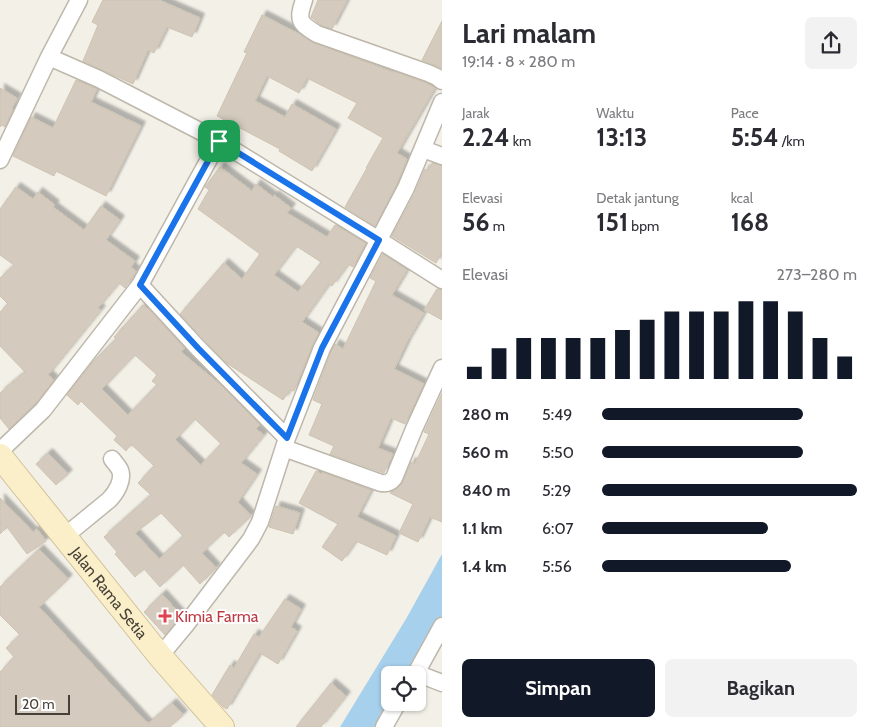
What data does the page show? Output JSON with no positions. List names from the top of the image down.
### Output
{
  "streets": {
    "street": ["Jalan Rama Setia"]
  },
  "places": {
    "health": ["Kimia Farma"]
  },
  "scale_bar": "20 m",
  "page": {
    "heading": ["Lari malam", "19:14 · 8 × 280 m"],
    "stats": [
      ["Jarak", "2.24 km"],
      ["Waktu", "13:13"],
      ["Pace", "5:54 /km"],
      ["Elevasi", "56 m"],
      ["Detak jantung", "151 bpm"],
      ["kcal", "168"]
    ],
    "chart": ["Elevasi", "273–280 m"],
    "list": [
      {
        "name": "280 m",
        "note": "5:49"
      },
      {
        "name": "560 m",
        "note": "5:50"
      },
      {
        "name": "840 m",
        "note": "5:29"
      },
      {
        "name": "1.1 km",
        "note": "6:07"
      },
      {
        "name": "1.4 km",
        "note": "5:56"
      }
    ],
    "buttons": ["Simpan", "Bagikan"],
    "scale": "20 m"
  }
}
